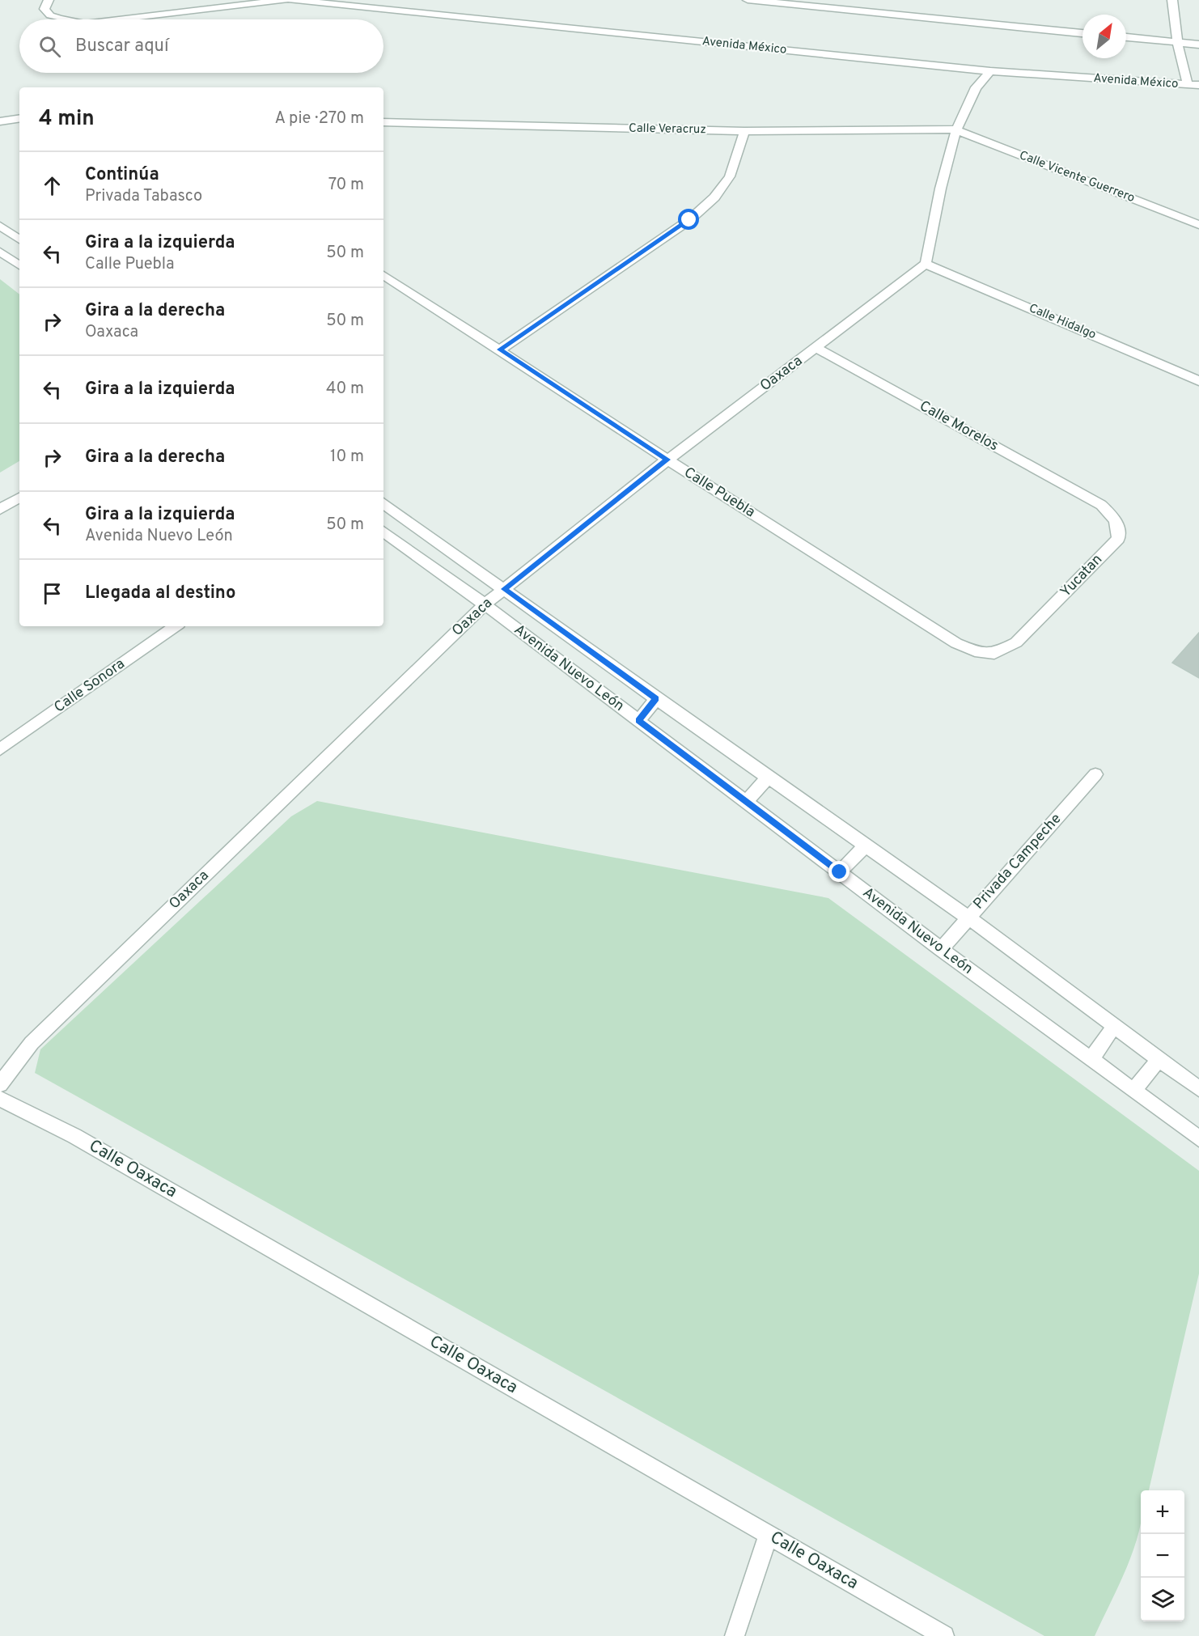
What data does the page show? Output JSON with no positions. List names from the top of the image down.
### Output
{
  "streets": {
    "street": [
      "Avenida México",
      "Calle Veracruz",
      "Calle Vicente Guerrero",
      "Calle Hidalgo",
      "Oaxaca",
      "Calle Morelos",
      "Calle Puebla",
      "Yucatan",
      "Avenida Nuevo León",
      "Calle Sonora",
      "Privada Campeche",
      "Calle Oaxaca"
    ]
  },
  "crossings": [
    ["Calle Veracruz", "Calle Vicente Guerrero"],
    ["Calle Hidalgo", "Oaxaca"],
    ["Oaxaca", "Calle Morelos"],
    ["Oaxaca", "Calle Puebla"],
    ["Oaxaca", "Avenida Nuevo León"],
    ["Calle Morelos", "Yucatan"],
    ["Calle Puebla", "Yucatan"],
    ["Avenida Nuevo León", "Privada Campeche"]
  ],
  "north": "top right",
  "page": {
    "search": "Buscar aquí",
    "heading": ["4 min", "A pie · 270 m"],
    "list": [
      ["Continúa", "Privada Tabasco", "70 m"],
      ["Gira a la izquierda", "Calle Puebla", "50 m"],
      ["Gira a la derecha", "Oaxaca", "50 m"],
      ["Gira a la izquierda", "40 m"],
      ["Gira a la derecha", "10 m"],
      ["Gira a la izquierda", "Avenida Nuevo León", "50 m"],
      "Llegada al destino"
    ],
    "map_buttons": ["+", "−"]
  }
}
